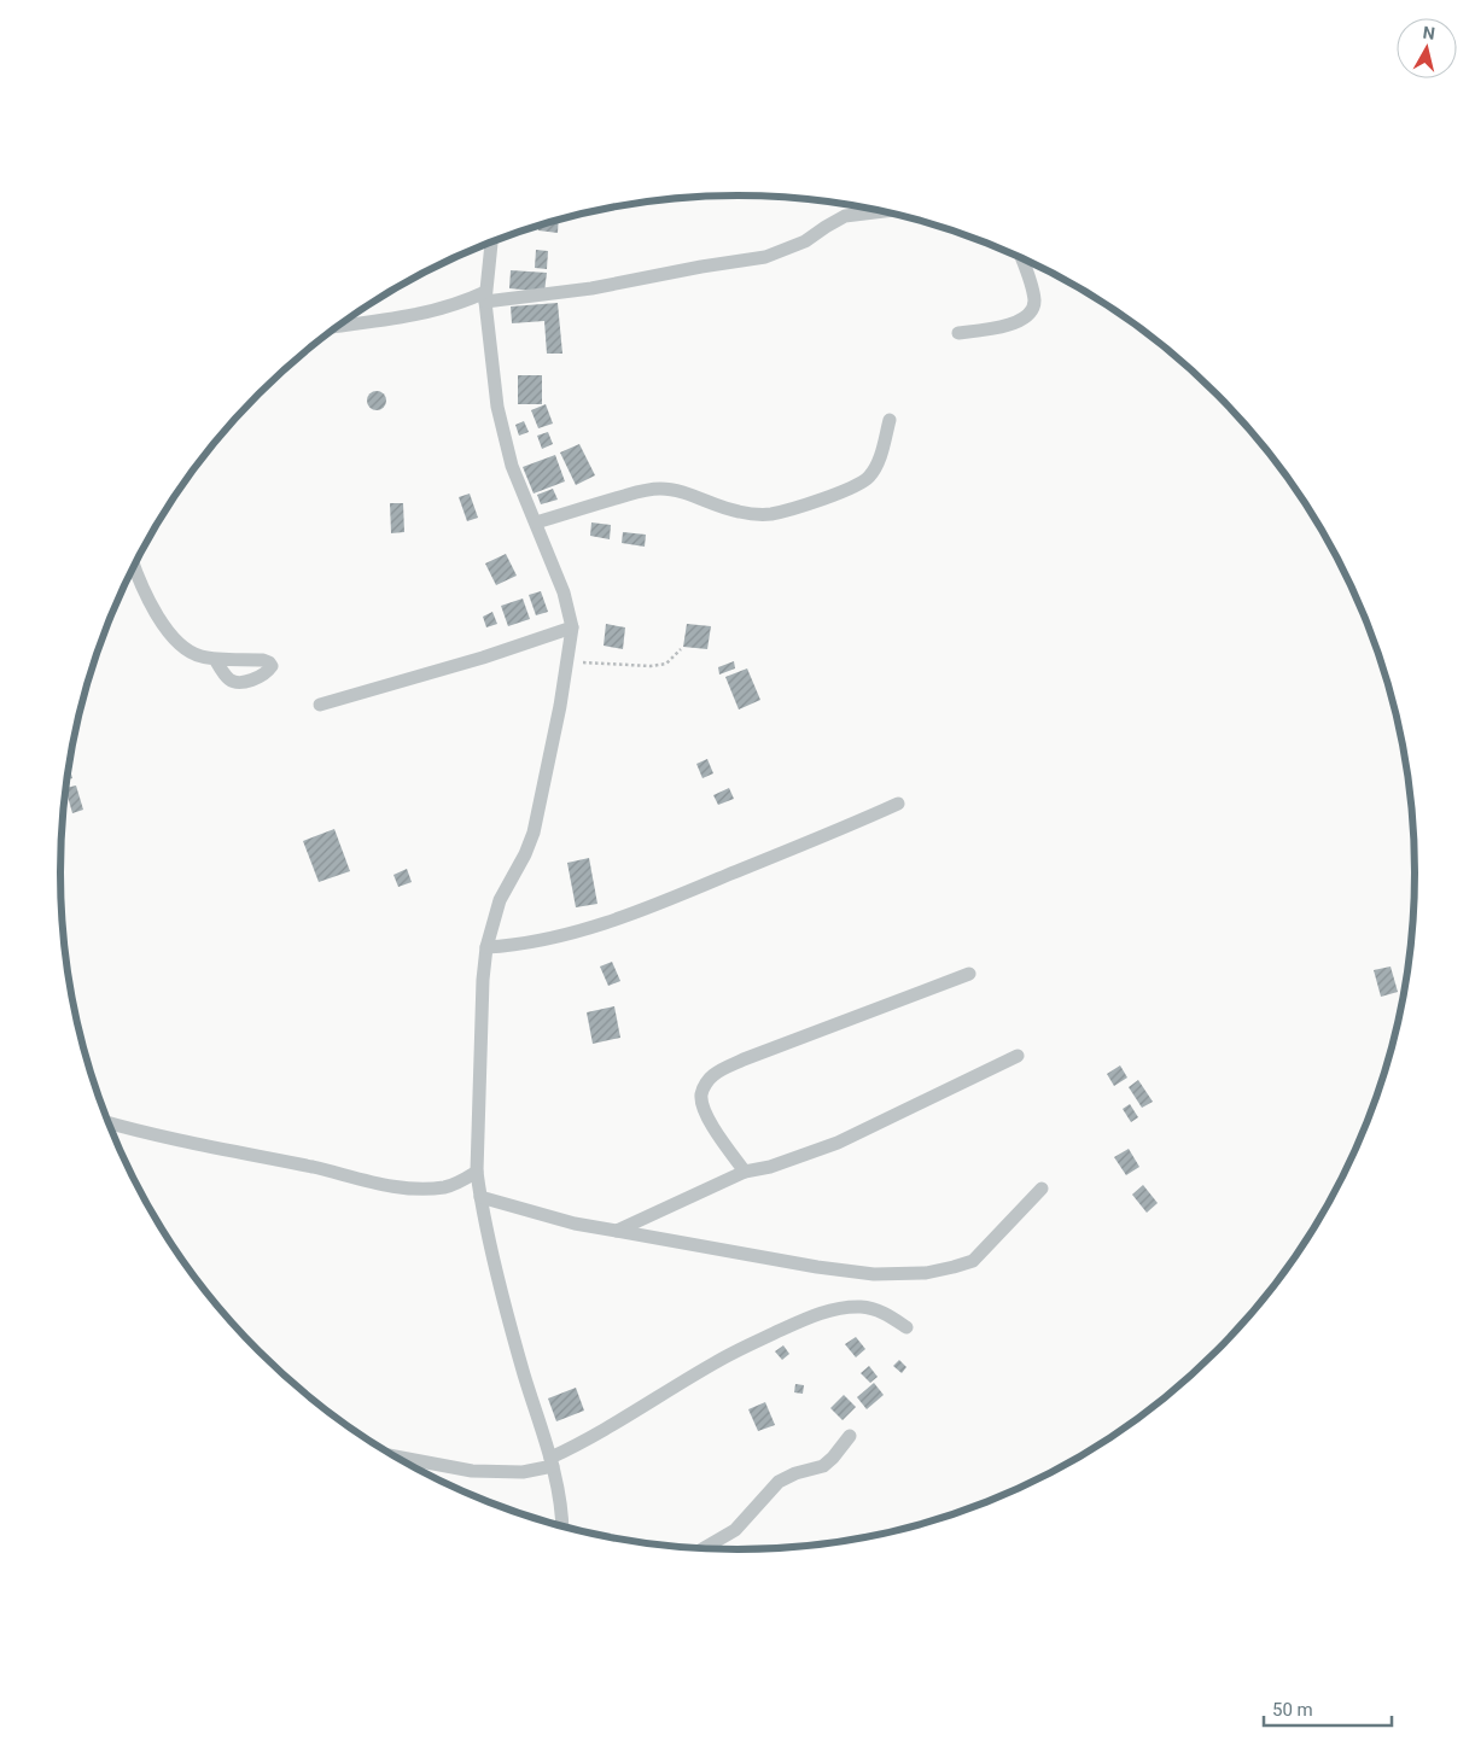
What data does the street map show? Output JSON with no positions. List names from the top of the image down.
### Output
{
  "scale_bar": "50 m",
  "north": "top"
}
